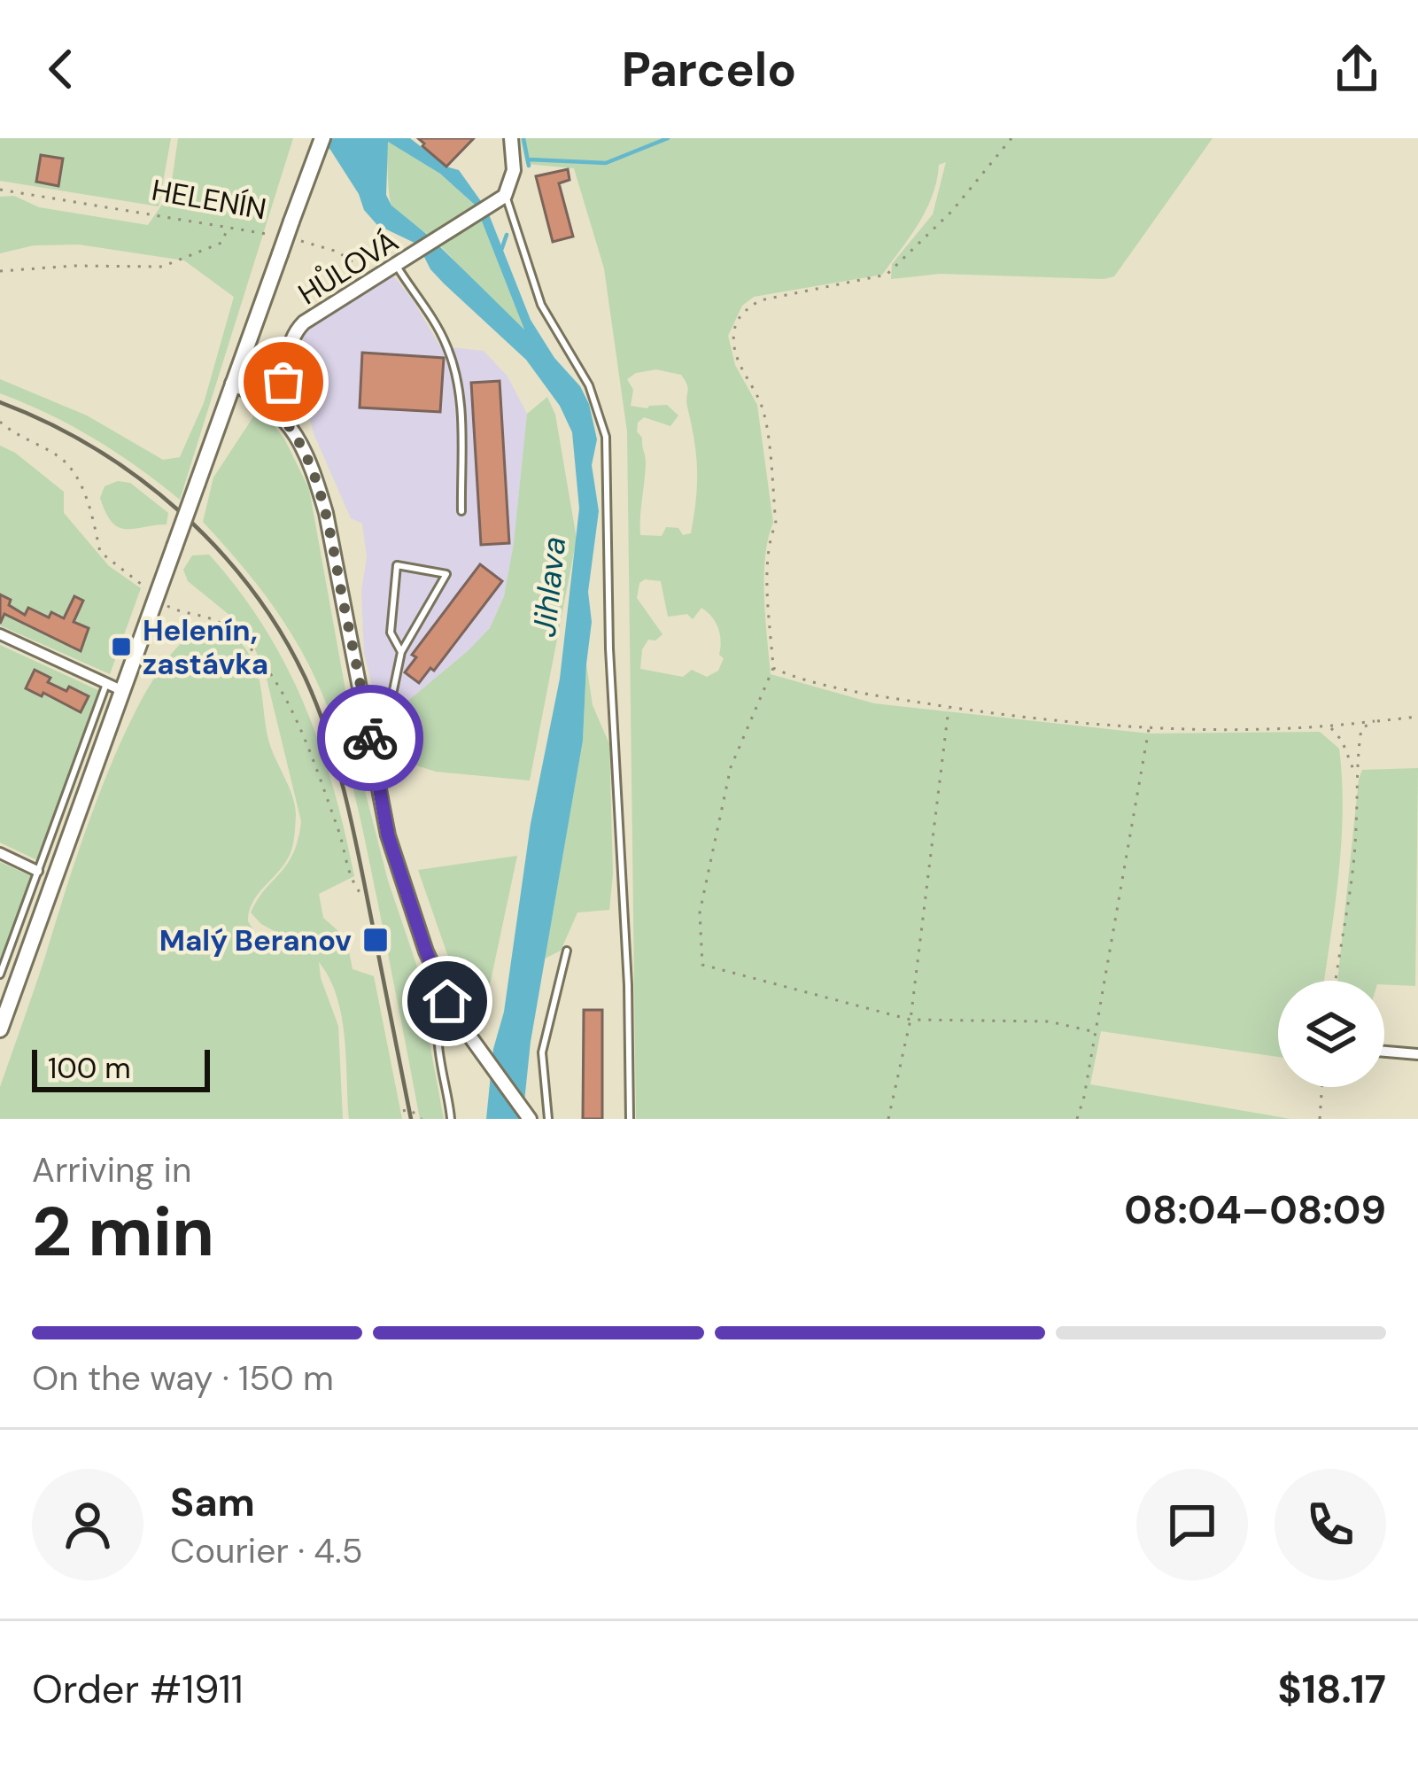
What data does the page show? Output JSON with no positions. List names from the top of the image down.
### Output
{
  "streets": {
    "street": ["HŮLOVÁ"],
    "path": ["HELENÍN"]
  },
  "crossings": [
    ["HELENÍN", "HŮLOVÁ"]
  ],
  "water": ["Jihlava"],
  "places": {
    "transit": ["Helenín, zastávka", "Malý Beranov"]
  },
  "scale_bar": "100 m",
  "page": {
    "header": "Parcelo",
    "scale": "100 m",
    "heading": ["2 min", "Arriving in", "08:04–08:09"],
    "panel": [
      "Sam",
      "Courier · 4.5",
      "Order #1911",
      "$18.17"
    ],
    "bar": "On the way · 150 m"
  }
}
